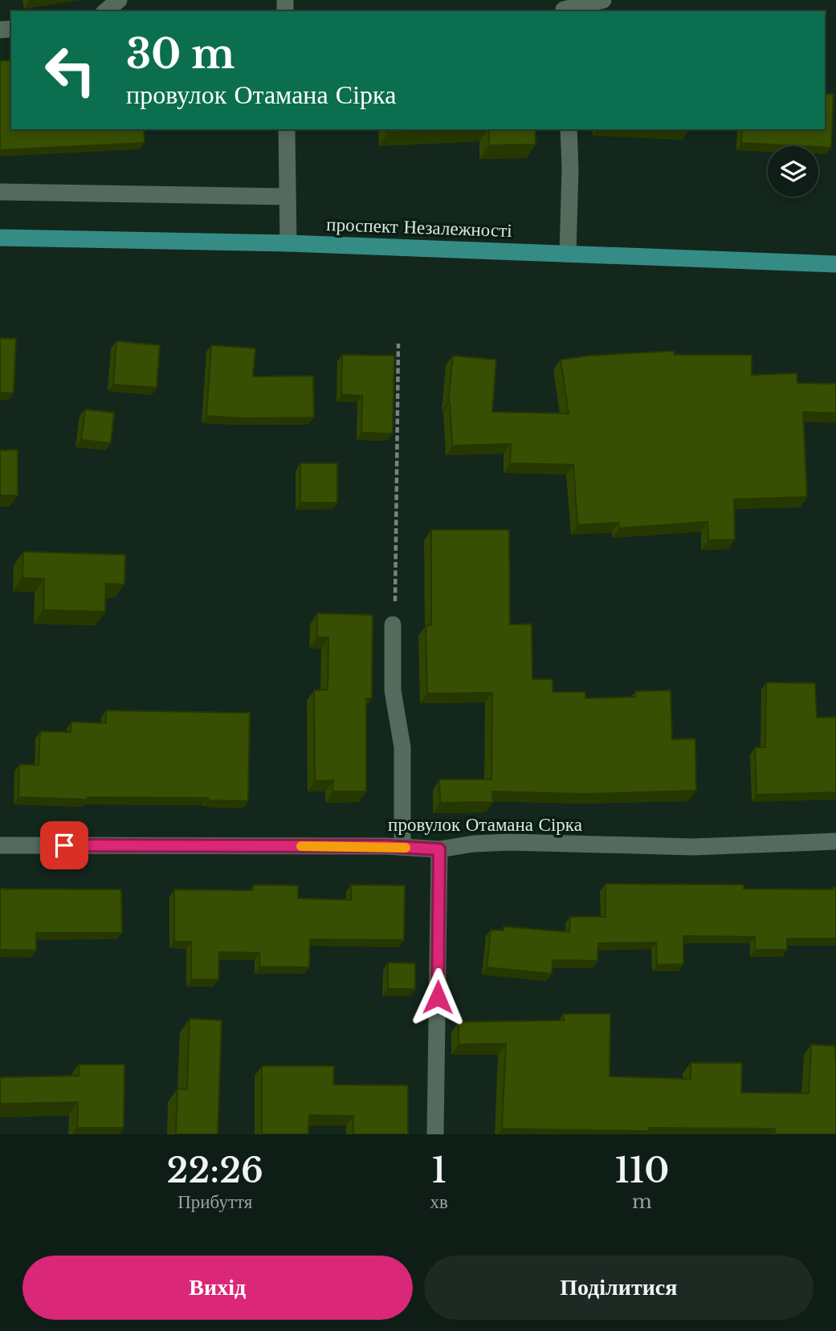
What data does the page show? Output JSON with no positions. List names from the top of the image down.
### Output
{
  "streets": {
    "main road": ["проспект Незалежності"],
    "street": ["провулок Отамана Сірка"]
  },
  "page": {
    "turn": ["30 m", "провулок Отамана Сірка"],
    "eta": [
      "22:26",
      "Прибуття",
      "1",
      "хв",
      "110",
      "m"
    ],
    "buttons": ["Вихід", "Поділитися"]
  }
}
